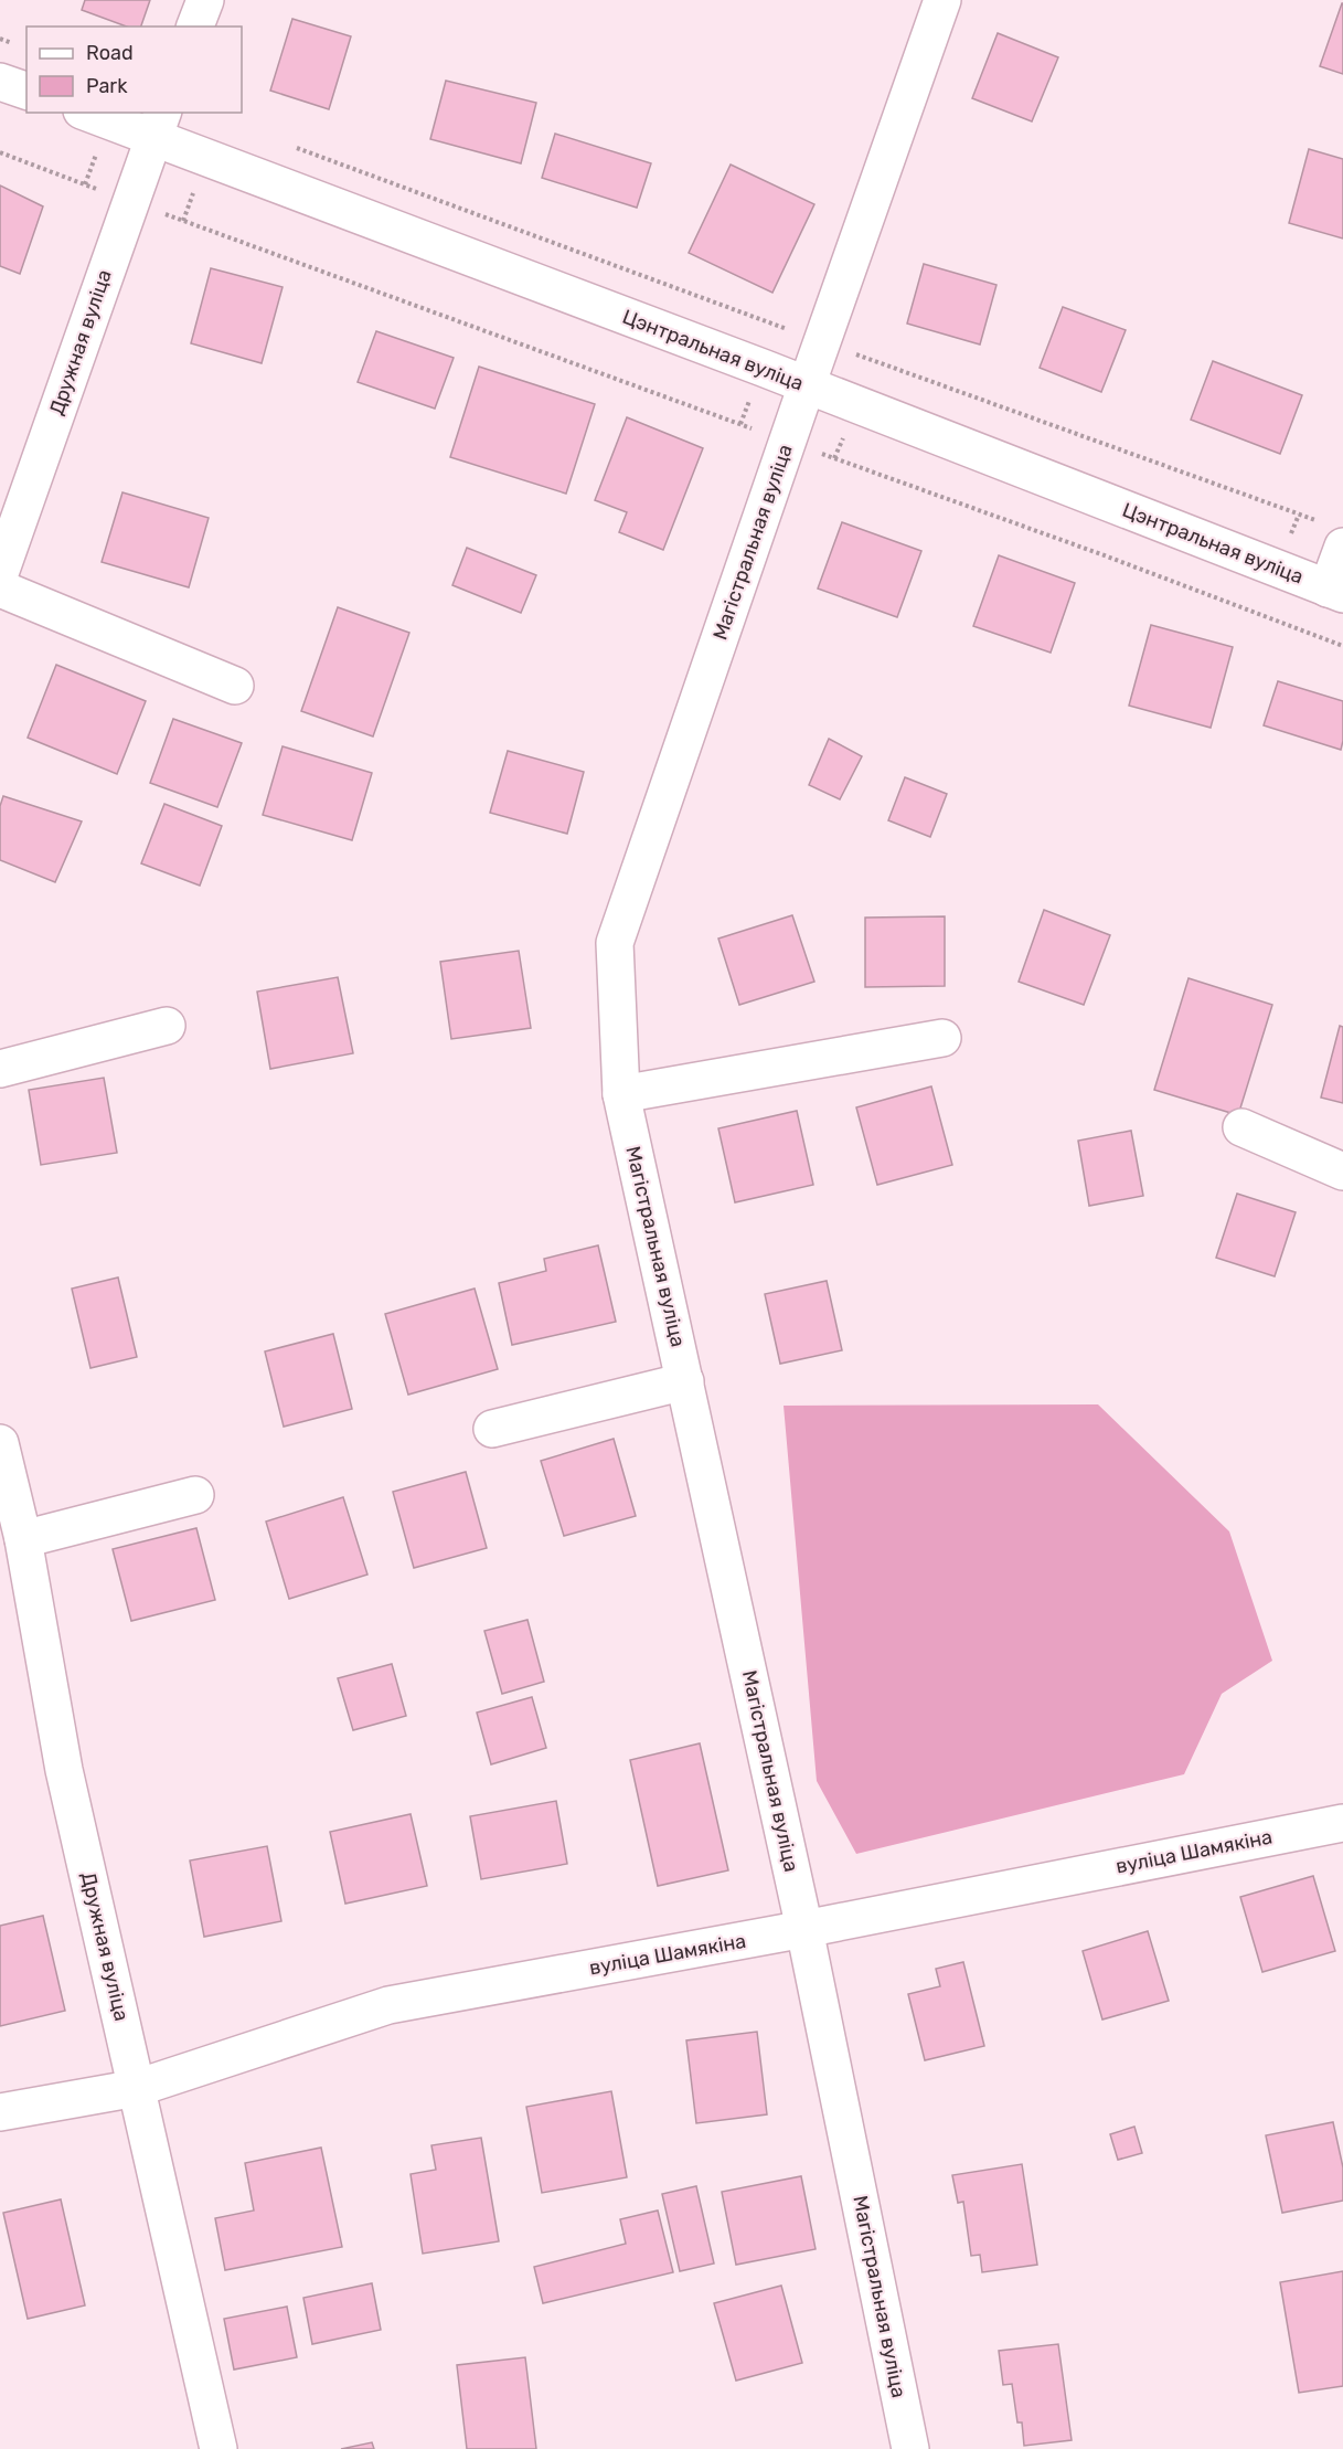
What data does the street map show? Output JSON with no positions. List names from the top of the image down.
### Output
{
  "streets": {
    "street": [
      "Дружная вуліца",
      "Цэнтральная вуліца",
      "Магістральная вуліца",
      "вуліца Шамякіна"
    ]
  },
  "crossings": [
    ["Дружная вуліца", "Цэнтральная вуліца"],
    ["Дружная вуліца", "вуліца Шамякіна"],
    ["Цэнтральная вуліца", "Магістральная вуліца"],
    ["Магістральная вуліца", "вуліца Шамякіна"]
  ],
  "legend": ["Road", "Park"]
}
